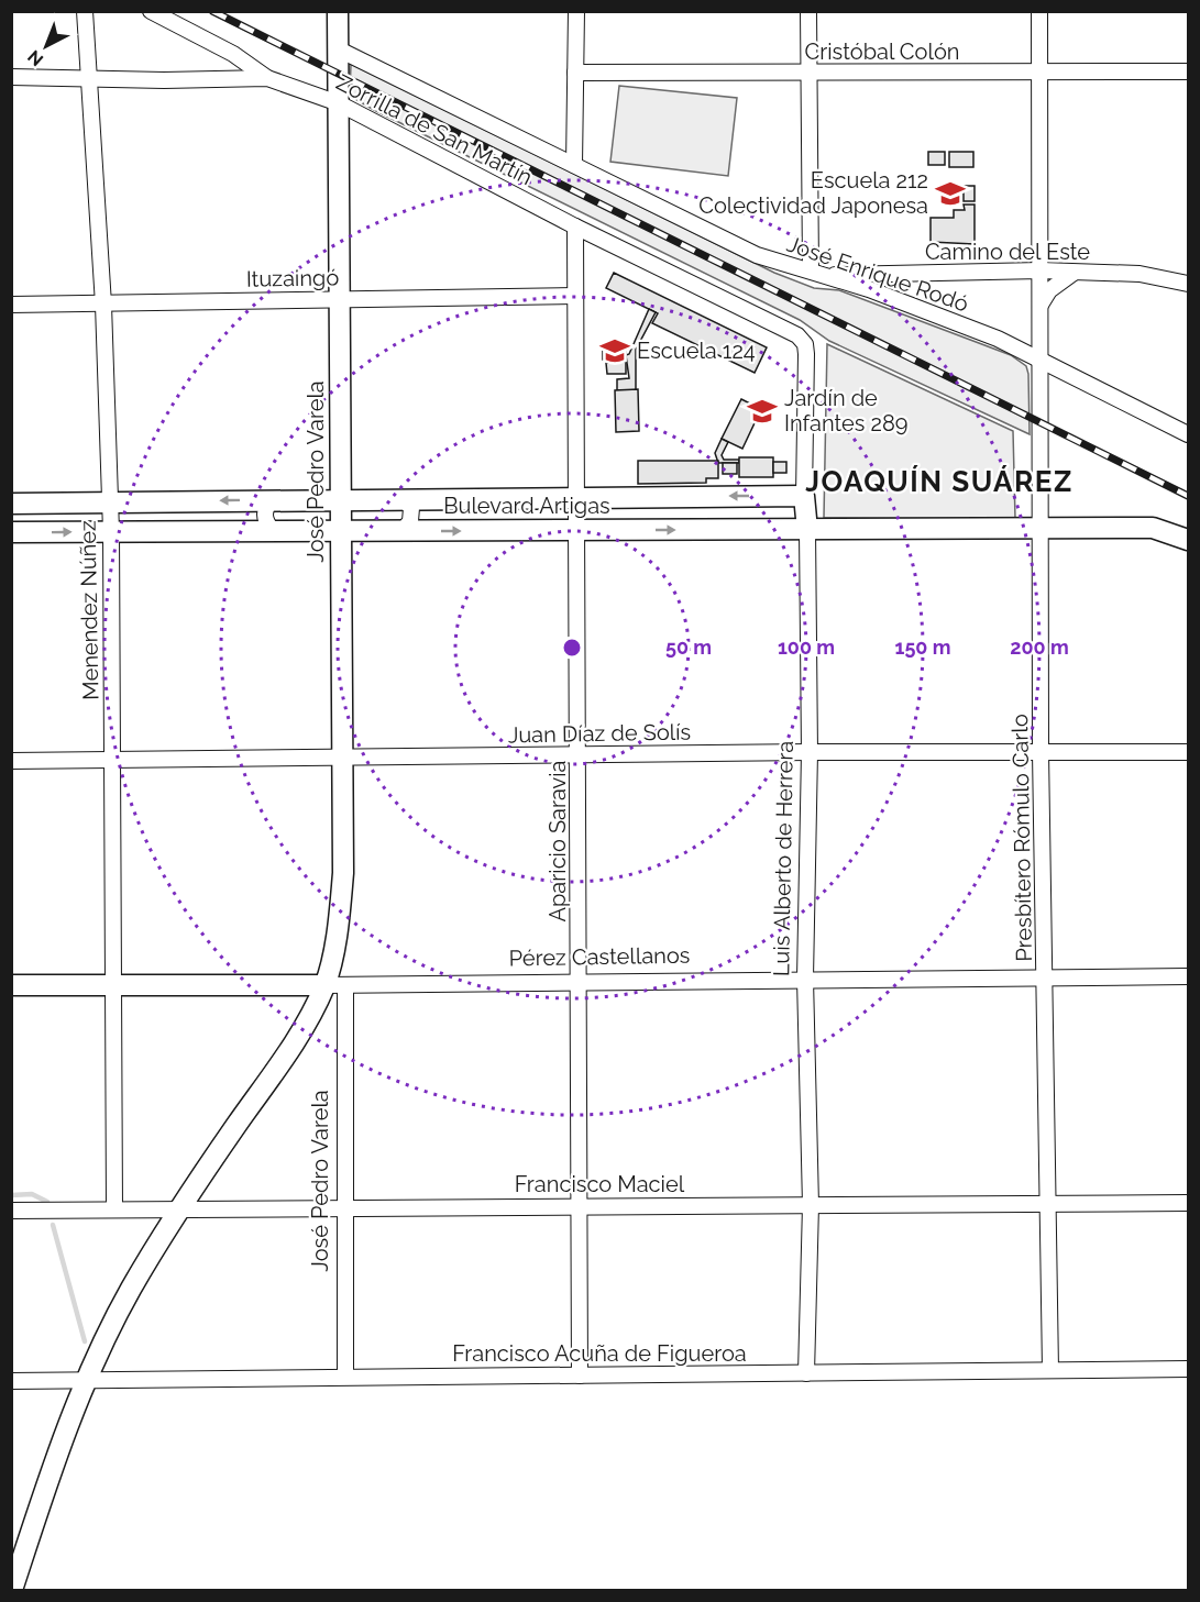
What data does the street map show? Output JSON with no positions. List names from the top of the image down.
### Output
{
  "streets": {
    "street": [
      "Cristóbal Colón",
      "Zorrilla de San Martín",
      "Camino del Este",
      "José Enrique Rodó",
      "Ituzaingó",
      "José Pedro Varela",
      "Bulevard Artigas",
      "Menendez Núñez",
      "Juan Díaz de Solís",
      "Presbítero Rómulo Carlo",
      "Aparicio Saravia",
      "Luis Alberto de Herrera",
      "Pérez Castellanos",
      "Francisco Maciel",
      "Francisco Acuña de Figueroa"
    ]
  },
  "crossings": [
    ["Cristóbal Colón", "Presbítero Rómulo Carlo"],
    ["Zorrilla de San Martín", "José Pedro Varela"],
    ["Zorrilla de San Martín", "Menendez Núñez"],
    ["Zorrilla de San Martín", "Aparicio Saravia"],
    ["Zorrilla de San Martín", "Luis Alberto de Herrera"],
    ["Camino del Este", "José Enrique Rodó"],
    ["Camino del Este", "Presbítero Rómulo Carlo"],
    ["José Enrique Rodó", "José Pedro Varela"],
    ["José Enrique Rodó", "Presbítero Rómulo Carlo"],
    ["Ituzaingó", "José Pedro Varela"],
    ["Ituzaingó", "Menendez Núñez"],
    ["Ituzaingó", "Aparicio Saravia"],
    ["José Pedro Varela", "Bulevard Artigas"],
    ["José Pedro Varela", "Juan Díaz de Solís"],
    ["José Pedro Varela", "Pérez Castellanos"],
    ["José Pedro Varela", "Francisco Maciel"],
    ["José Pedro Varela", "Francisco Acuña de Figueroa"],
    ["Bulevard Artigas", "Menendez Núñez"],
    ["Bulevard Artigas", "Presbítero Rómulo Carlo"],
    ["Bulevard Artigas", "Aparicio Saravia"],
    ["Bulevard Artigas", "Luis Alberto de Herrera"],
    ["Menendez Núñez", "Juan Díaz de Solís"],
    ["Menendez Núñez", "Pérez Castellanos"],
    ["Menendez Núñez", "Francisco Maciel"],
    ["Juan Díaz de Solís", "Presbítero Rómulo Carlo"],
    ["Juan Díaz de Solís", "Aparicio Saravia"],
    ["Juan Díaz de Solís", "Luis Alberto de Herrera"],
    ["Presbítero Rómulo Carlo", "Pérez Castellanos"],
    ["Presbítero Rómulo Carlo", "Francisco Maciel"],
    ["Presbítero Rómulo Carlo", "Francisco Acuña de Figueroa"],
    ["Aparicio Saravia", "Pérez Castellanos"],
    ["Aparicio Saravia", "Francisco Maciel"],
    ["Aparicio Saravia", "Francisco Acuña de Figueroa"],
    ["Luis Alberto de Herrera", "Pérez Castellanos"],
    ["Luis Alberto de Herrera", "Francisco Maciel"],
    ["Luis Alberto de Herrera", "Francisco Acuña de Figueroa"]
  ],
  "districts": ["JOAQUÍN SUÁREZ"],
  "places": {
    "school or university": ["Escuela 212 Colectividad Japonesa", "Escuela 124", "Jardín de Infantes 289"]
  },
  "north": "bottom left",
  "rings": [
    "50 m",
    "100 m",
    "150 m",
    "200 m"
  ]
}
